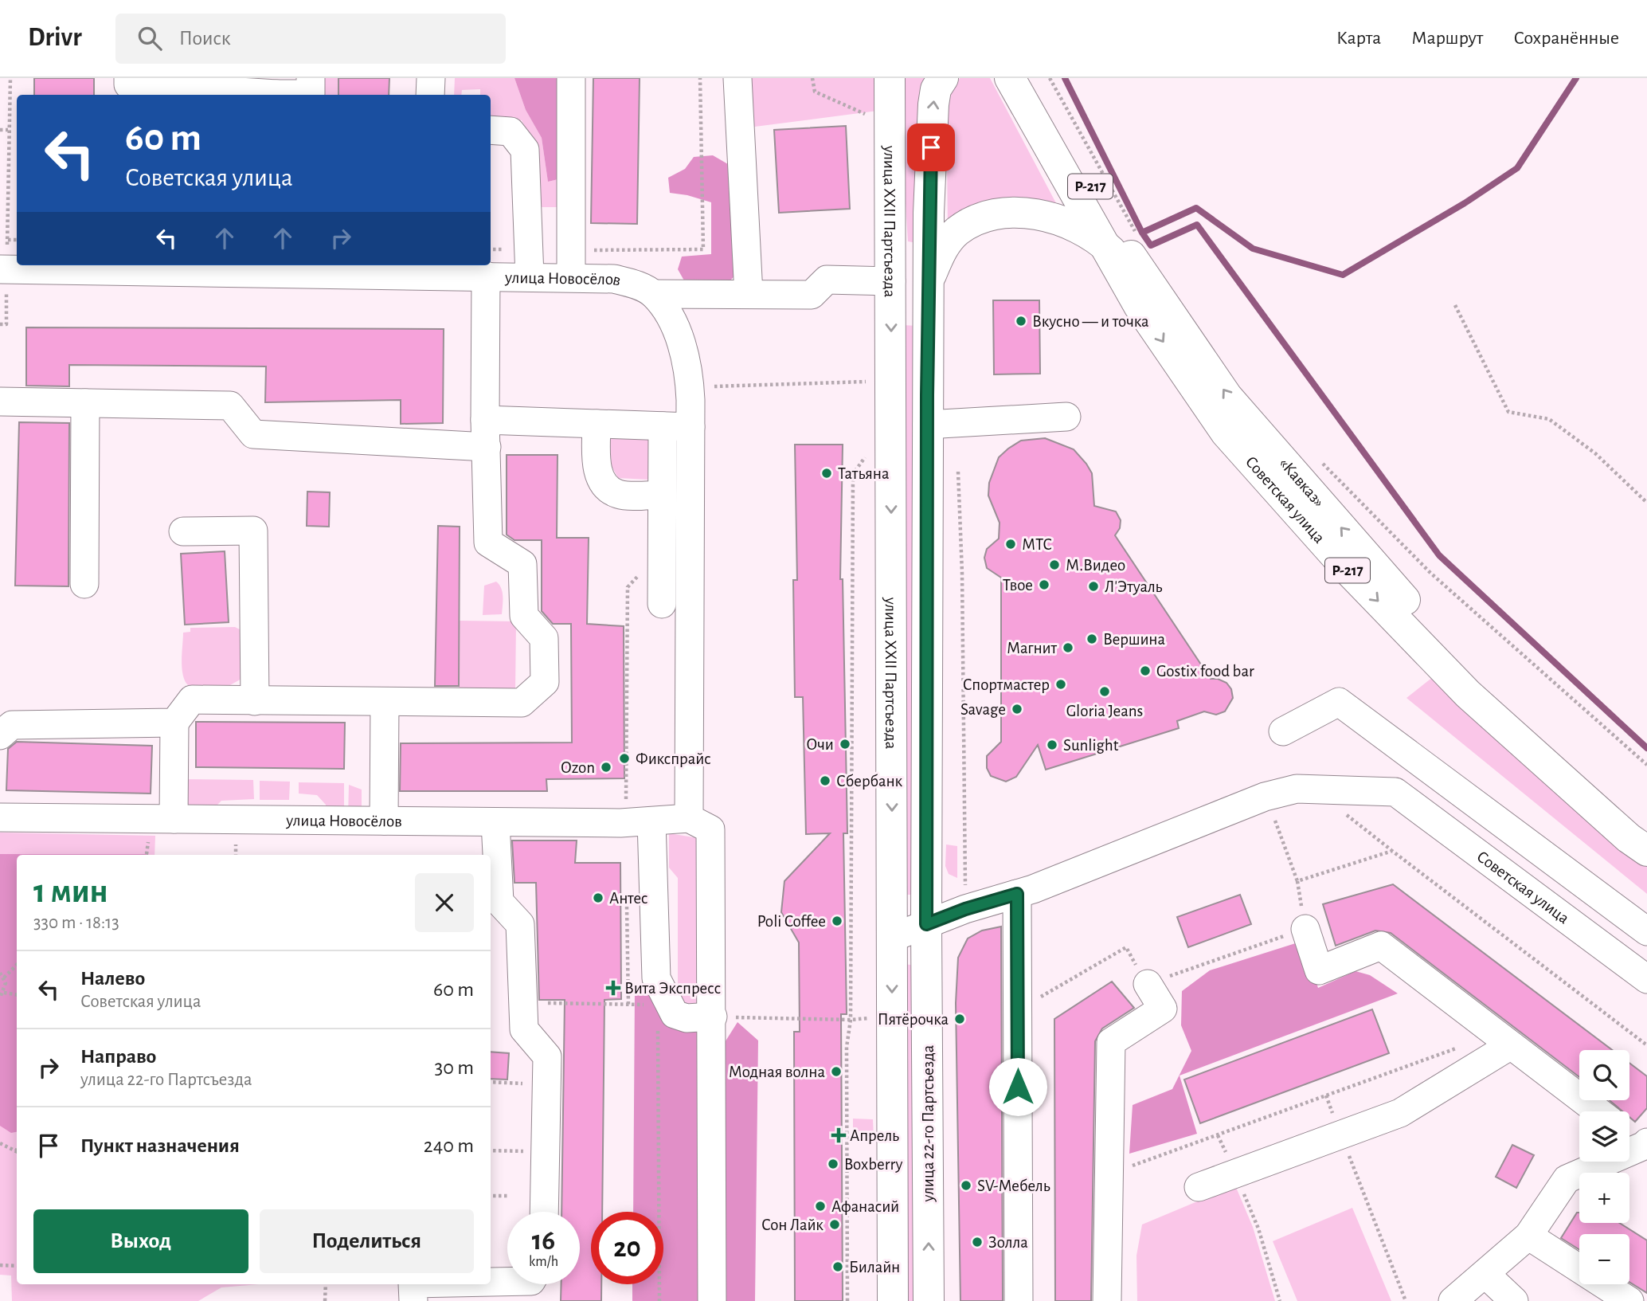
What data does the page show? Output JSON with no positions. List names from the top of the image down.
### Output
{
  "streets": {
    "main road": [
      "Р-217",
      "улица XXII Партсъезда",
      "«Кавказ»",
      "Советская улица",
      "улица 22-го Партсъезда"
    ],
    "street": ["улица Новосёлов"]
  },
  "crossings": [
    ["улица XXII Партсъезда", "Советская улица"],
    ["Советская улица", "улица 22-го Партсъезда"]
  ],
  "one_way": [
    "улица XXII Партсъезда",
    "«Кавказ»",
    "Советская улица",
    "улица 22-го Партсъезда"
  ],
  "places": {
    "other": [
      "Вкусно — и точка",
      "Татьяна",
      "МТС",
      "М.Видео",
      "Твое",
      "Л'Этуаль",
      "Вершина",
      "Магнит",
      "Gostix food bar",
      "Спортмастер",
      "Gloria Jeans",
      "Savage",
      "Очи",
      "Sunlight",
      "Фикспрайс",
      "Ozon",
      "Сбербанк",
      "Антес",
      "Poli Coffee",
      "Пятёрочка",
      "Модная волна",
      "Boxberry",
      "SV-Мебель",
      "Афанасий",
      "Сон Лайк",
      "Золла",
      "Билайн"
    ],
    "health": ["Вита Экспресс", "Апрель"]
  },
  "page": {
    "header": "Drivr",
    "search": "Поиск",
    "nav": ["Карта", "Маршрут", "Сохранённые"],
    "turn": ["60 m", "Советская улица"],
    "heading": ["1 мин", "330 m · 18:13"],
    "list": [
      {
        "name": "Налево",
        "note": "Советская улица",
        "value": "60 m"
      },
      {
        "name": "Направо",
        "note": "улица 22-го Партсъезда",
        "value": "30 m"
      },
      {
        "name": "Пункт назначения",
        "value": "240 m"
      }
    ],
    "map_buttons": ["+", "−"],
    "buttons": ["Выход", "Поделиться"],
    "speed": "16 km/h",
    "limit": "20"
  }
}
